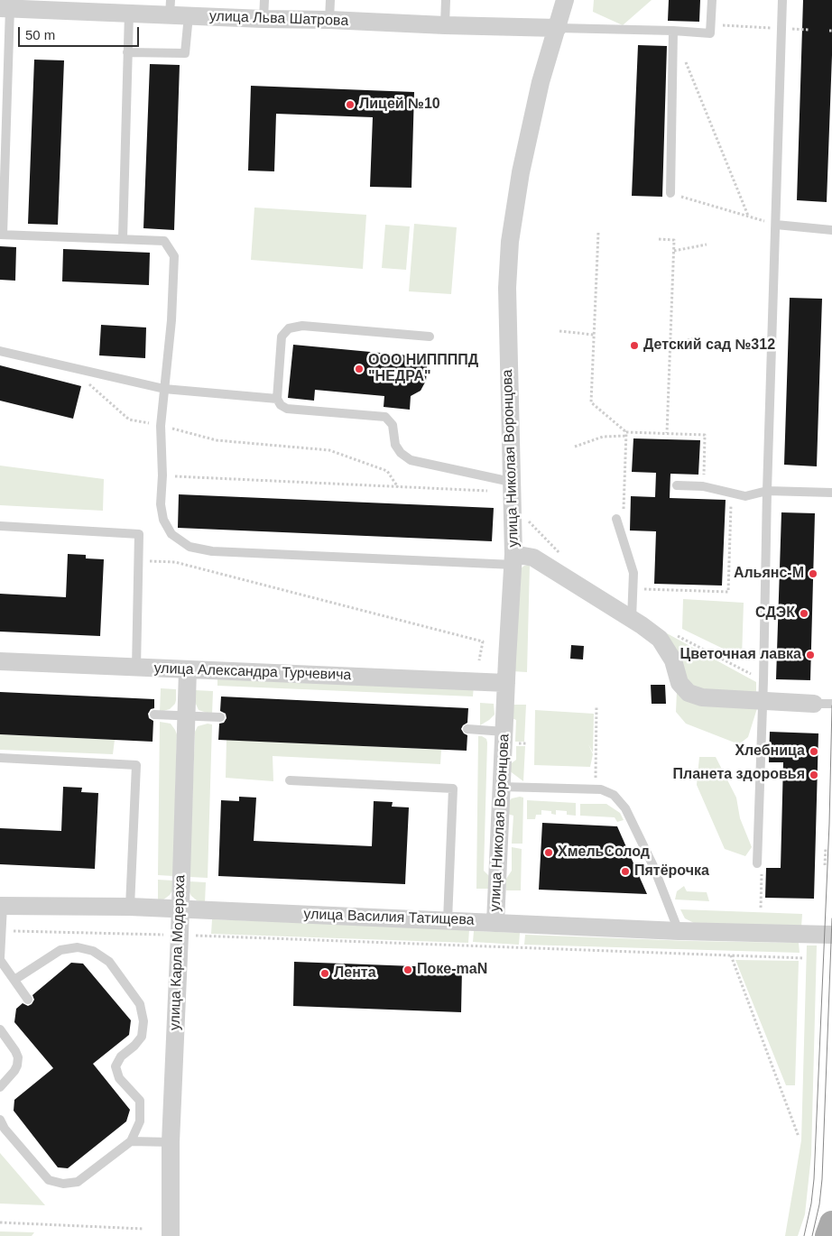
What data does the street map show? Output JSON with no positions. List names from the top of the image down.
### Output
{
  "streets": {
    "street": [
      "улица Льва Шатрова",
      "улица Николая Воронцова",
      "улица Александра Турчевича",
      "улица Василия Татищева",
      "улица Карла Модераха"
    ]
  },
  "crossings": [
    ["улица Льва Шатрова", "улица Николая Воронцова"],
    ["улица Николая Воронцова", "улица Александра Турчевича"],
    ["улица Николая Воронцова", "улица Василия Татищева"],
    ["улица Александра Турчевича", "улица Карла Модераха"],
    ["улица Василия Татищева", "улица Карла Модераха"]
  ],
  "places": [
    "Лицей №10",
    "Детский сад №312",
    "ООО НИППППД \"НЕДРА\"",
    "Альянс-М",
    "СДЭК",
    "Цветочная лавка",
    "Хлебница",
    "Планета здоровья",
    "ХмельСолод",
    "Пятёрочка",
    "Поке-maN",
    "Лента"
  ],
  "scale_bar": "50 m"
}
